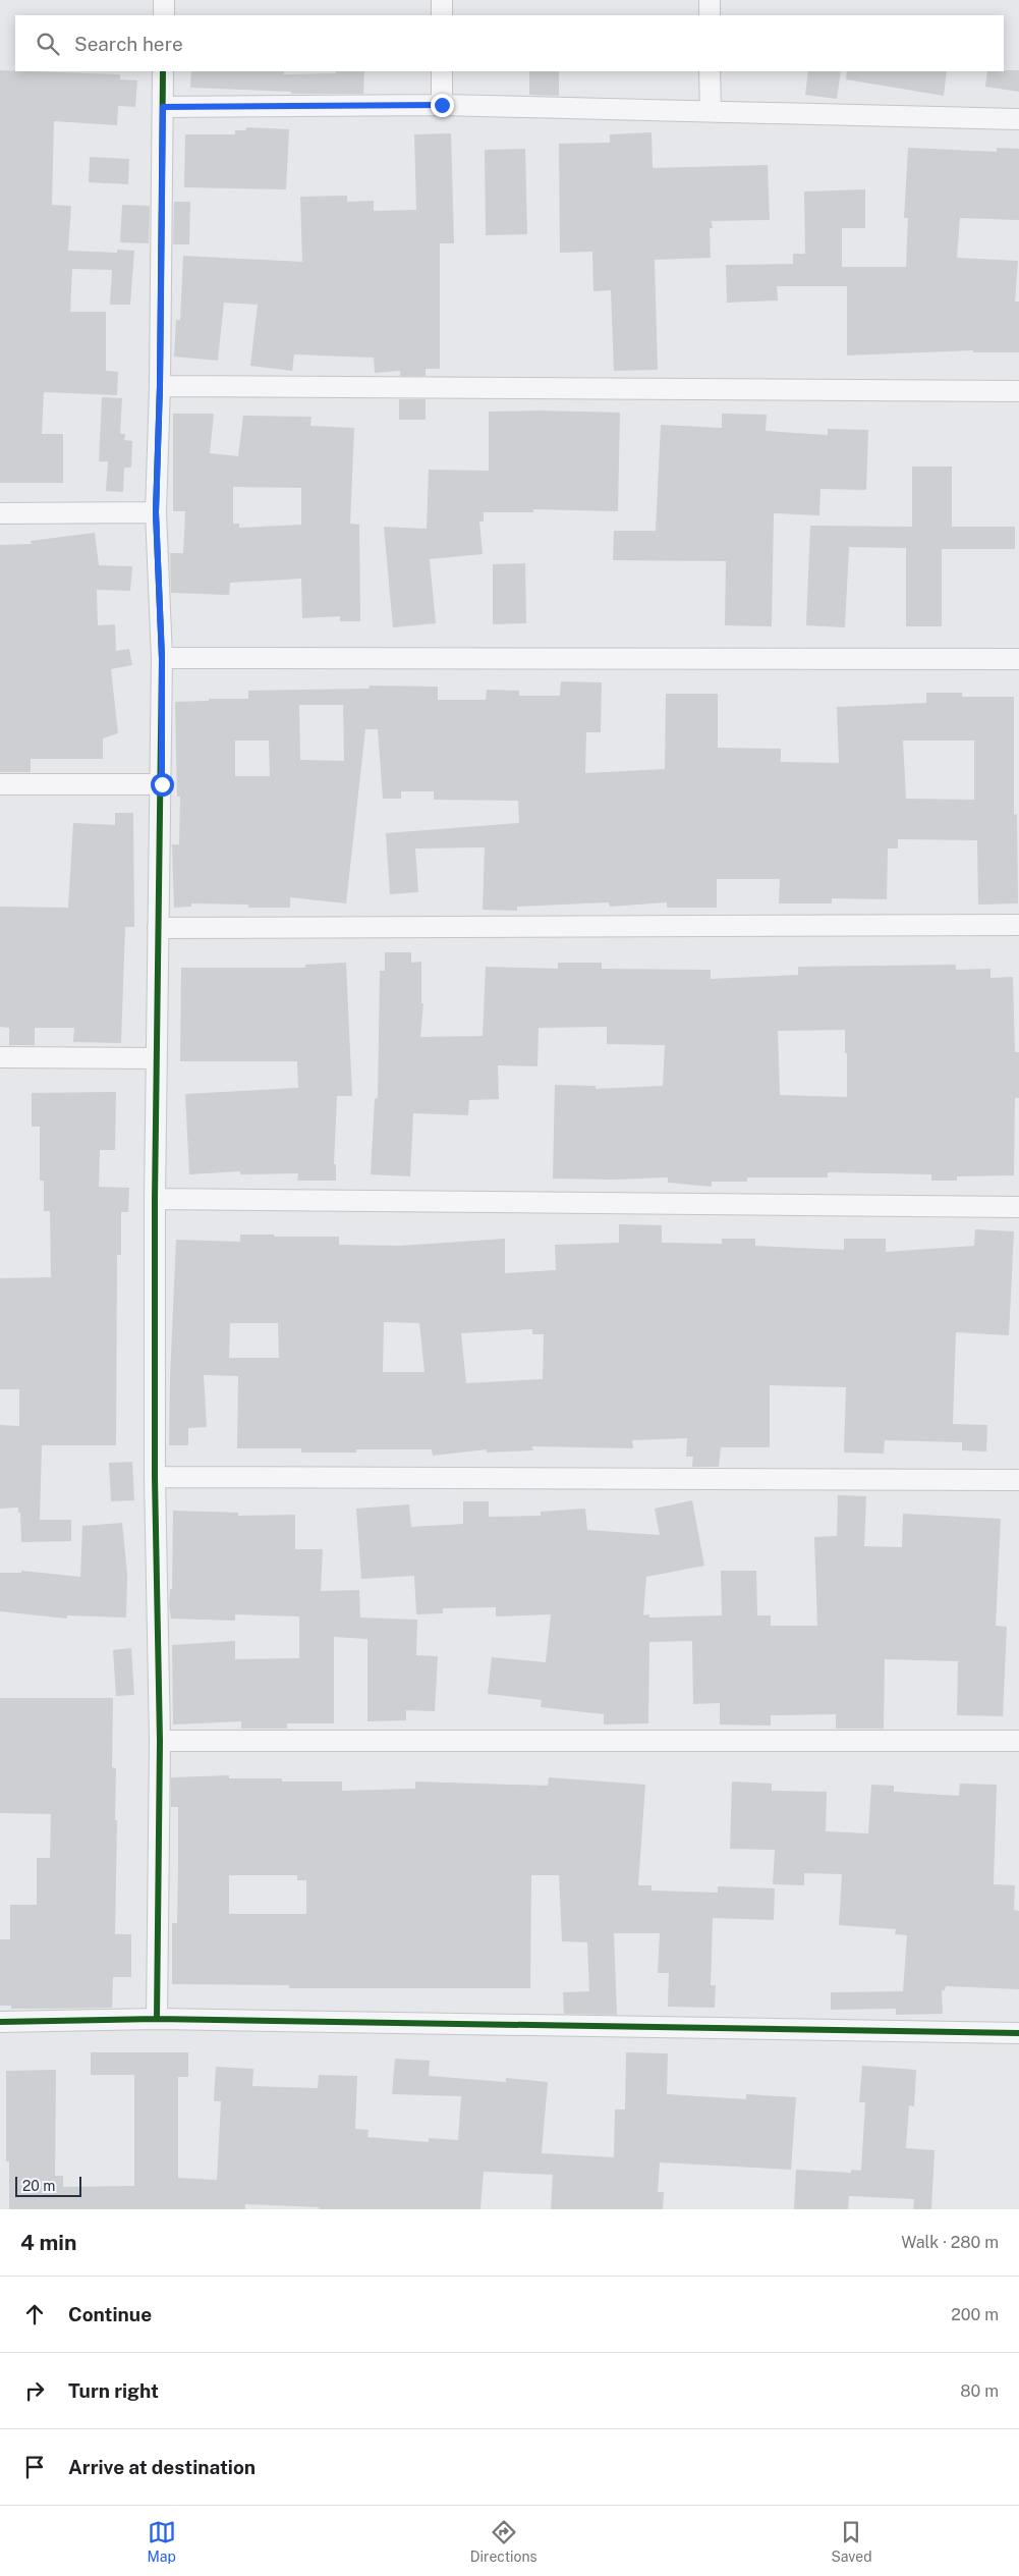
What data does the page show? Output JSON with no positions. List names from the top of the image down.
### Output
{
  "scale_bar": "20 m",
  "page": {
    "search": "Search here",
    "scale": "20 m",
    "heading": ["4 min", "Walk · 280 m"],
    "list": [
      ["Continue", "200 m"],
      ["Turn right", "80 m"],
      "Arrive at destination"
    ],
    "nav": ["Map", "Directions", "Saved"]
  }
}
